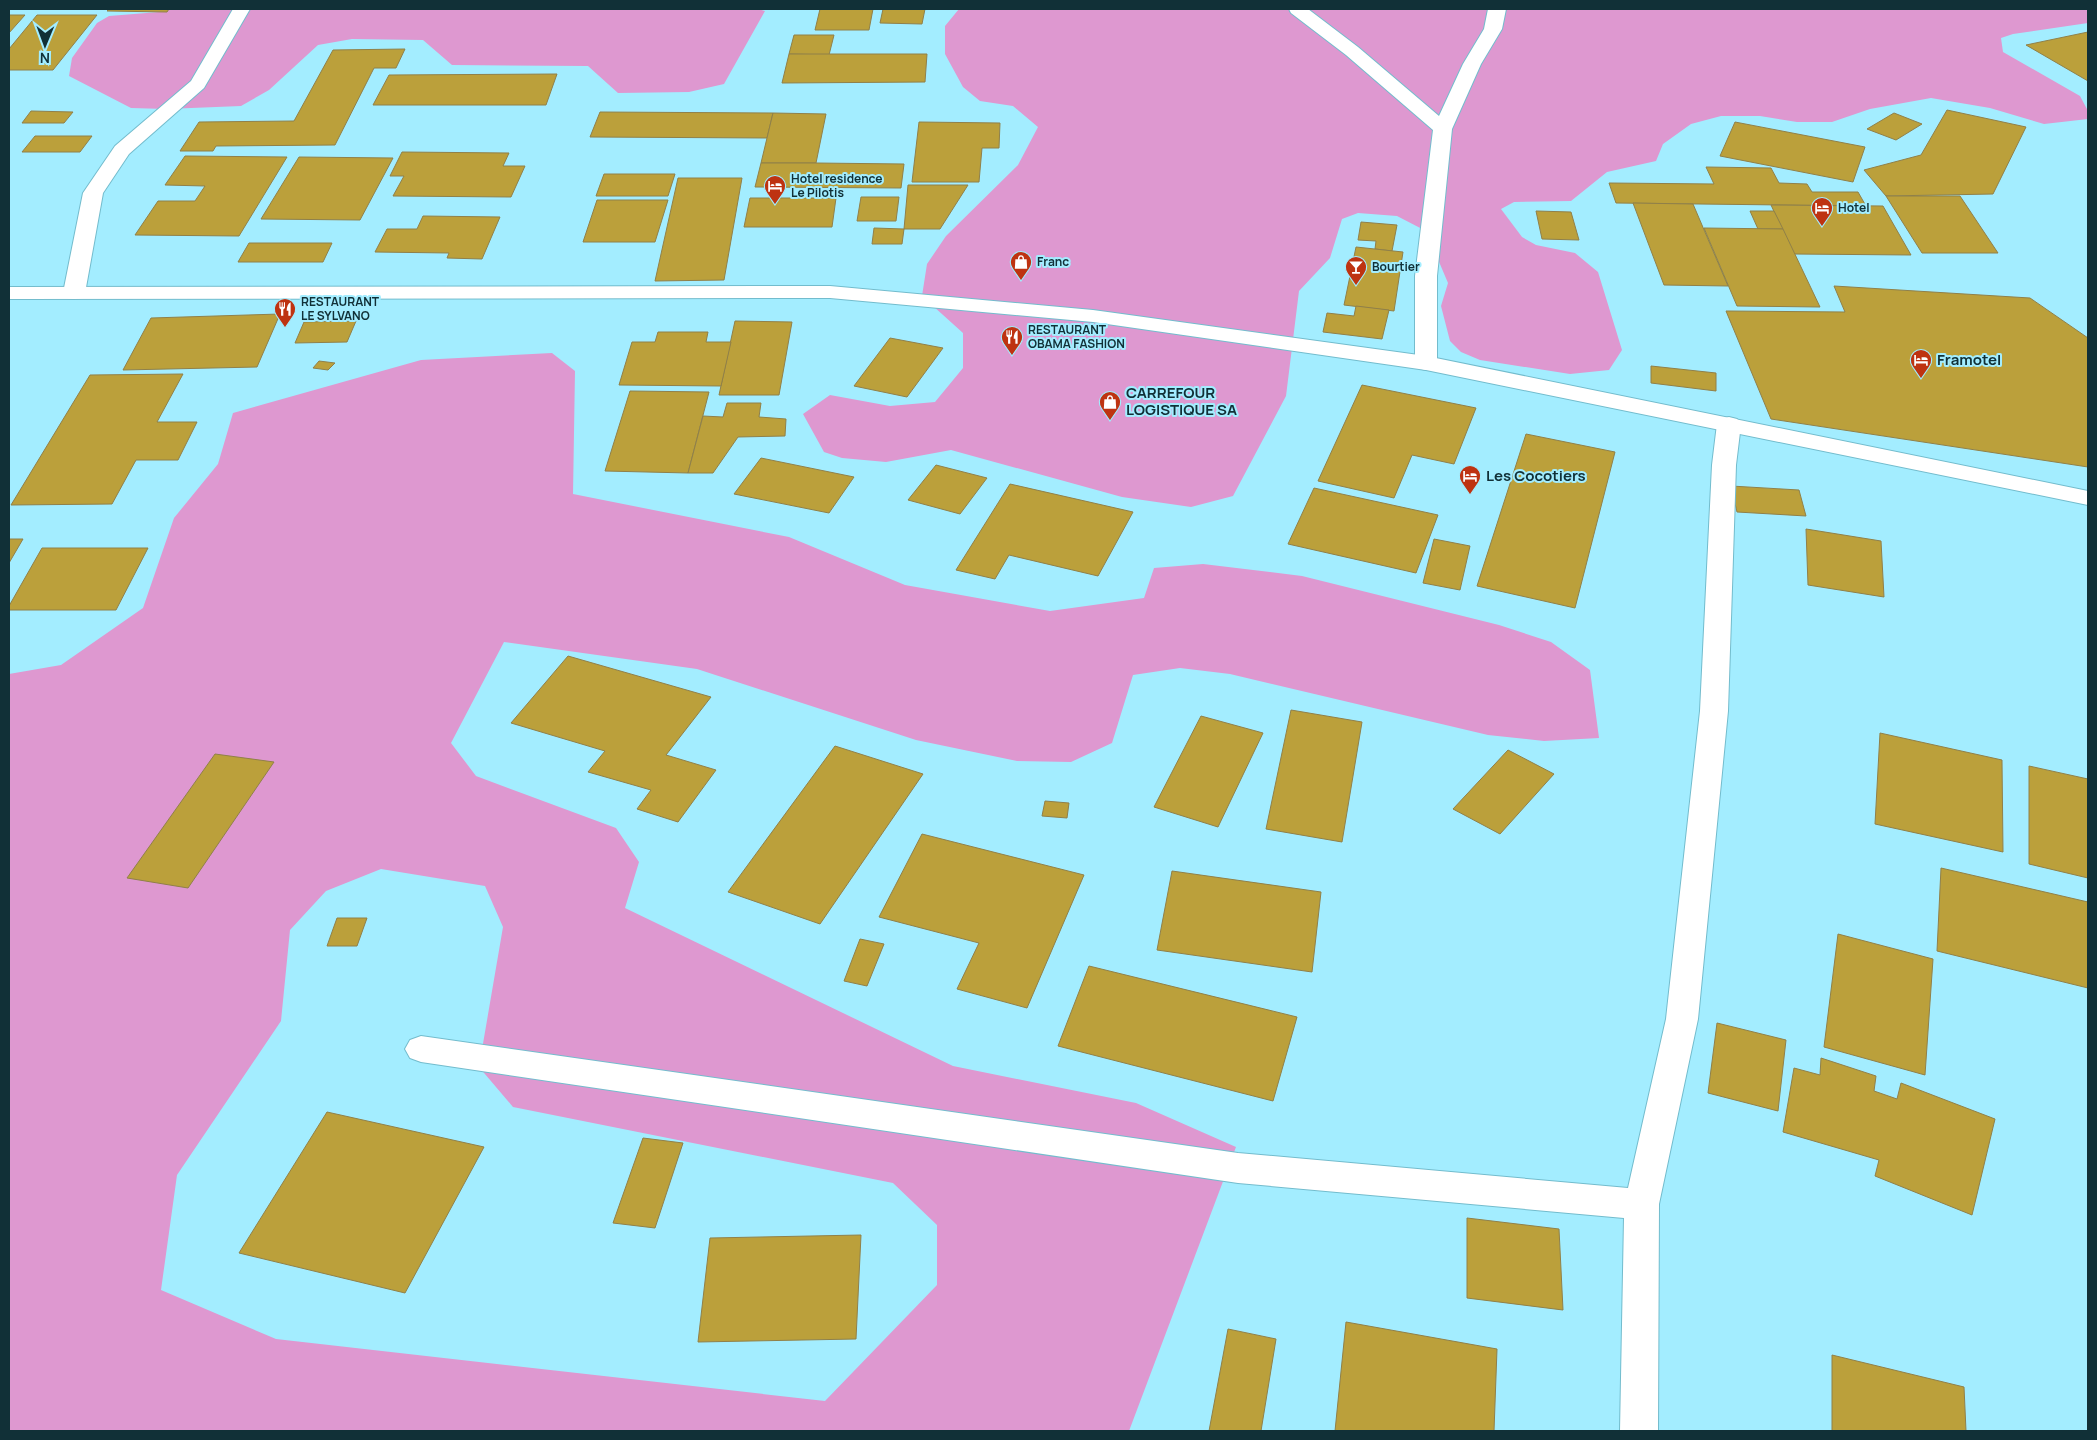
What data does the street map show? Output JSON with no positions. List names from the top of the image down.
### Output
{
  "places": {
    "hotel": [
      "Hotel residence Le Pilotis",
      "Hotel",
      "Framotel",
      "Les Cocotiers"
    ],
    "shop": ["Franc", "CARREFOUR LOGISTIQUE SA"],
    "bar": ["Bourtier"],
    "restaurant": ["RESTAURANT LE SYLVANO", "RESTAURANT OBAMA FASHION"]
  },
  "north": "bottom"
}
